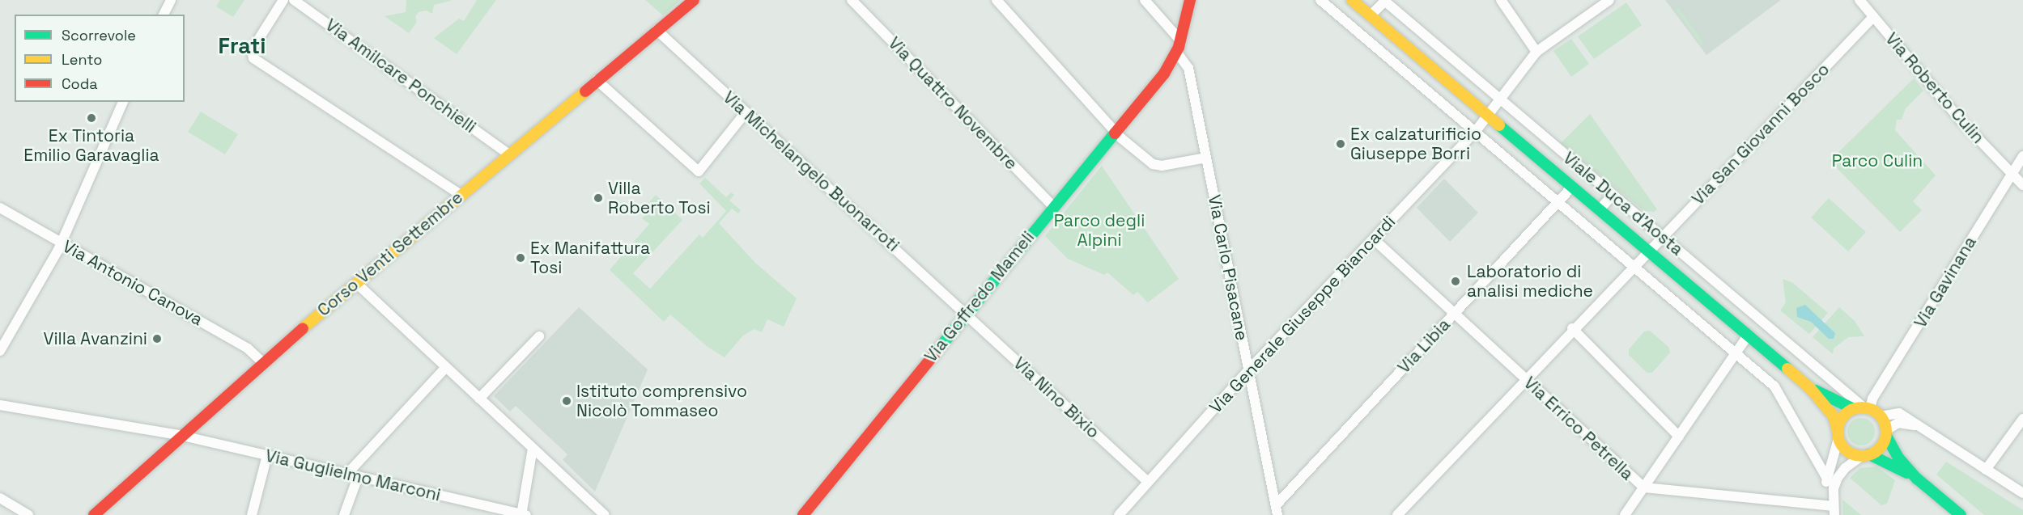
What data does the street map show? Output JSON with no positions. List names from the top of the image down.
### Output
{
  "streets": {
    "street": [
      "Via Amilcare Ponchielli",
      "Via Roberto Culin",
      "Via Quattro Novembre",
      "Via San Giovanni Bosco",
      "Via Michelangelo Buonarroti",
      "Viale Duca d'Aosta",
      "Corso Venti Settembre",
      "Via Carlo Pisacane",
      "Via Gavinana",
      "Via Antonio Canova",
      "Via Goffredo Mameli",
      "Via Generale Giuseppe Biancardi",
      "Via Libia",
      "Via Nino Bixio",
      "Via Errico Petrella",
      "Via Guglielmo Marconi"
    ]
  },
  "crossings": [
    ["Via Amilcare Ponchielli", "Corso Venti Settembre"],
    ["Via Roberto Culin", "Via San Giovanni Bosco"],
    ["Via Roberto Culin", "Via Gavinana"],
    ["Via Quattro Novembre", "Via Goffredo Mameli"],
    ["Via San Giovanni Bosco", "Viale Duca d'Aosta"],
    ["Via San Giovanni Bosco", "Via Errico Petrella"],
    ["Via Michelangelo Buonarroti", "Corso Venti Settembre"],
    ["Via Michelangelo Buonarroti", "Via Goffredo Mameli"],
    ["Via Michelangelo Buonarroti", "Via Nino Bixio"],
    ["Viale Duca d'Aosta", "Via Gavinana"],
    ["Viale Duca d'Aosta", "Via Generale Giuseppe Biancardi"],
    ["Viale Duca d'Aosta", "Via Libia"],
    ["Corso Venti Settembre", "Via Antonio Canova"],
    ["Corso Venti Settembre", "Via Guglielmo Marconi"],
    ["Via Carlo Pisacane", "Via Goffredo Mameli"],
    ["Via Carlo Pisacane", "Via Generale Giuseppe Biancardi"],
    ["Via Carlo Pisacane", "Via Libia"],
    ["Via Goffredo Mameli", "Via Nino Bixio"],
    ["Via Generale Giuseppe Biancardi", "Via Nino Bixio"],
    ["Via Generale Giuseppe Biancardi", "Via Errico Petrella"],
    ["Via Libia", "Via Errico Petrella"]
  ],
  "districts": ["Frati"],
  "parks": ["Parco Culin", "Parco degli Alpini"],
  "places": [
    "Ex Tintoria Emilio Garavaglia",
    "Ex calzaturificio Giuseppe Borri",
    "Villa Roberto Tosi",
    "Ex Manifattura Tosi",
    "Laboratorio di analisi mediche",
    "Villa Avanzini",
    "Istituto comprensivo Nicolò Tommaseo"
  ],
  "legend": ["Scorrevole", "Lento", "Coda"]
}
